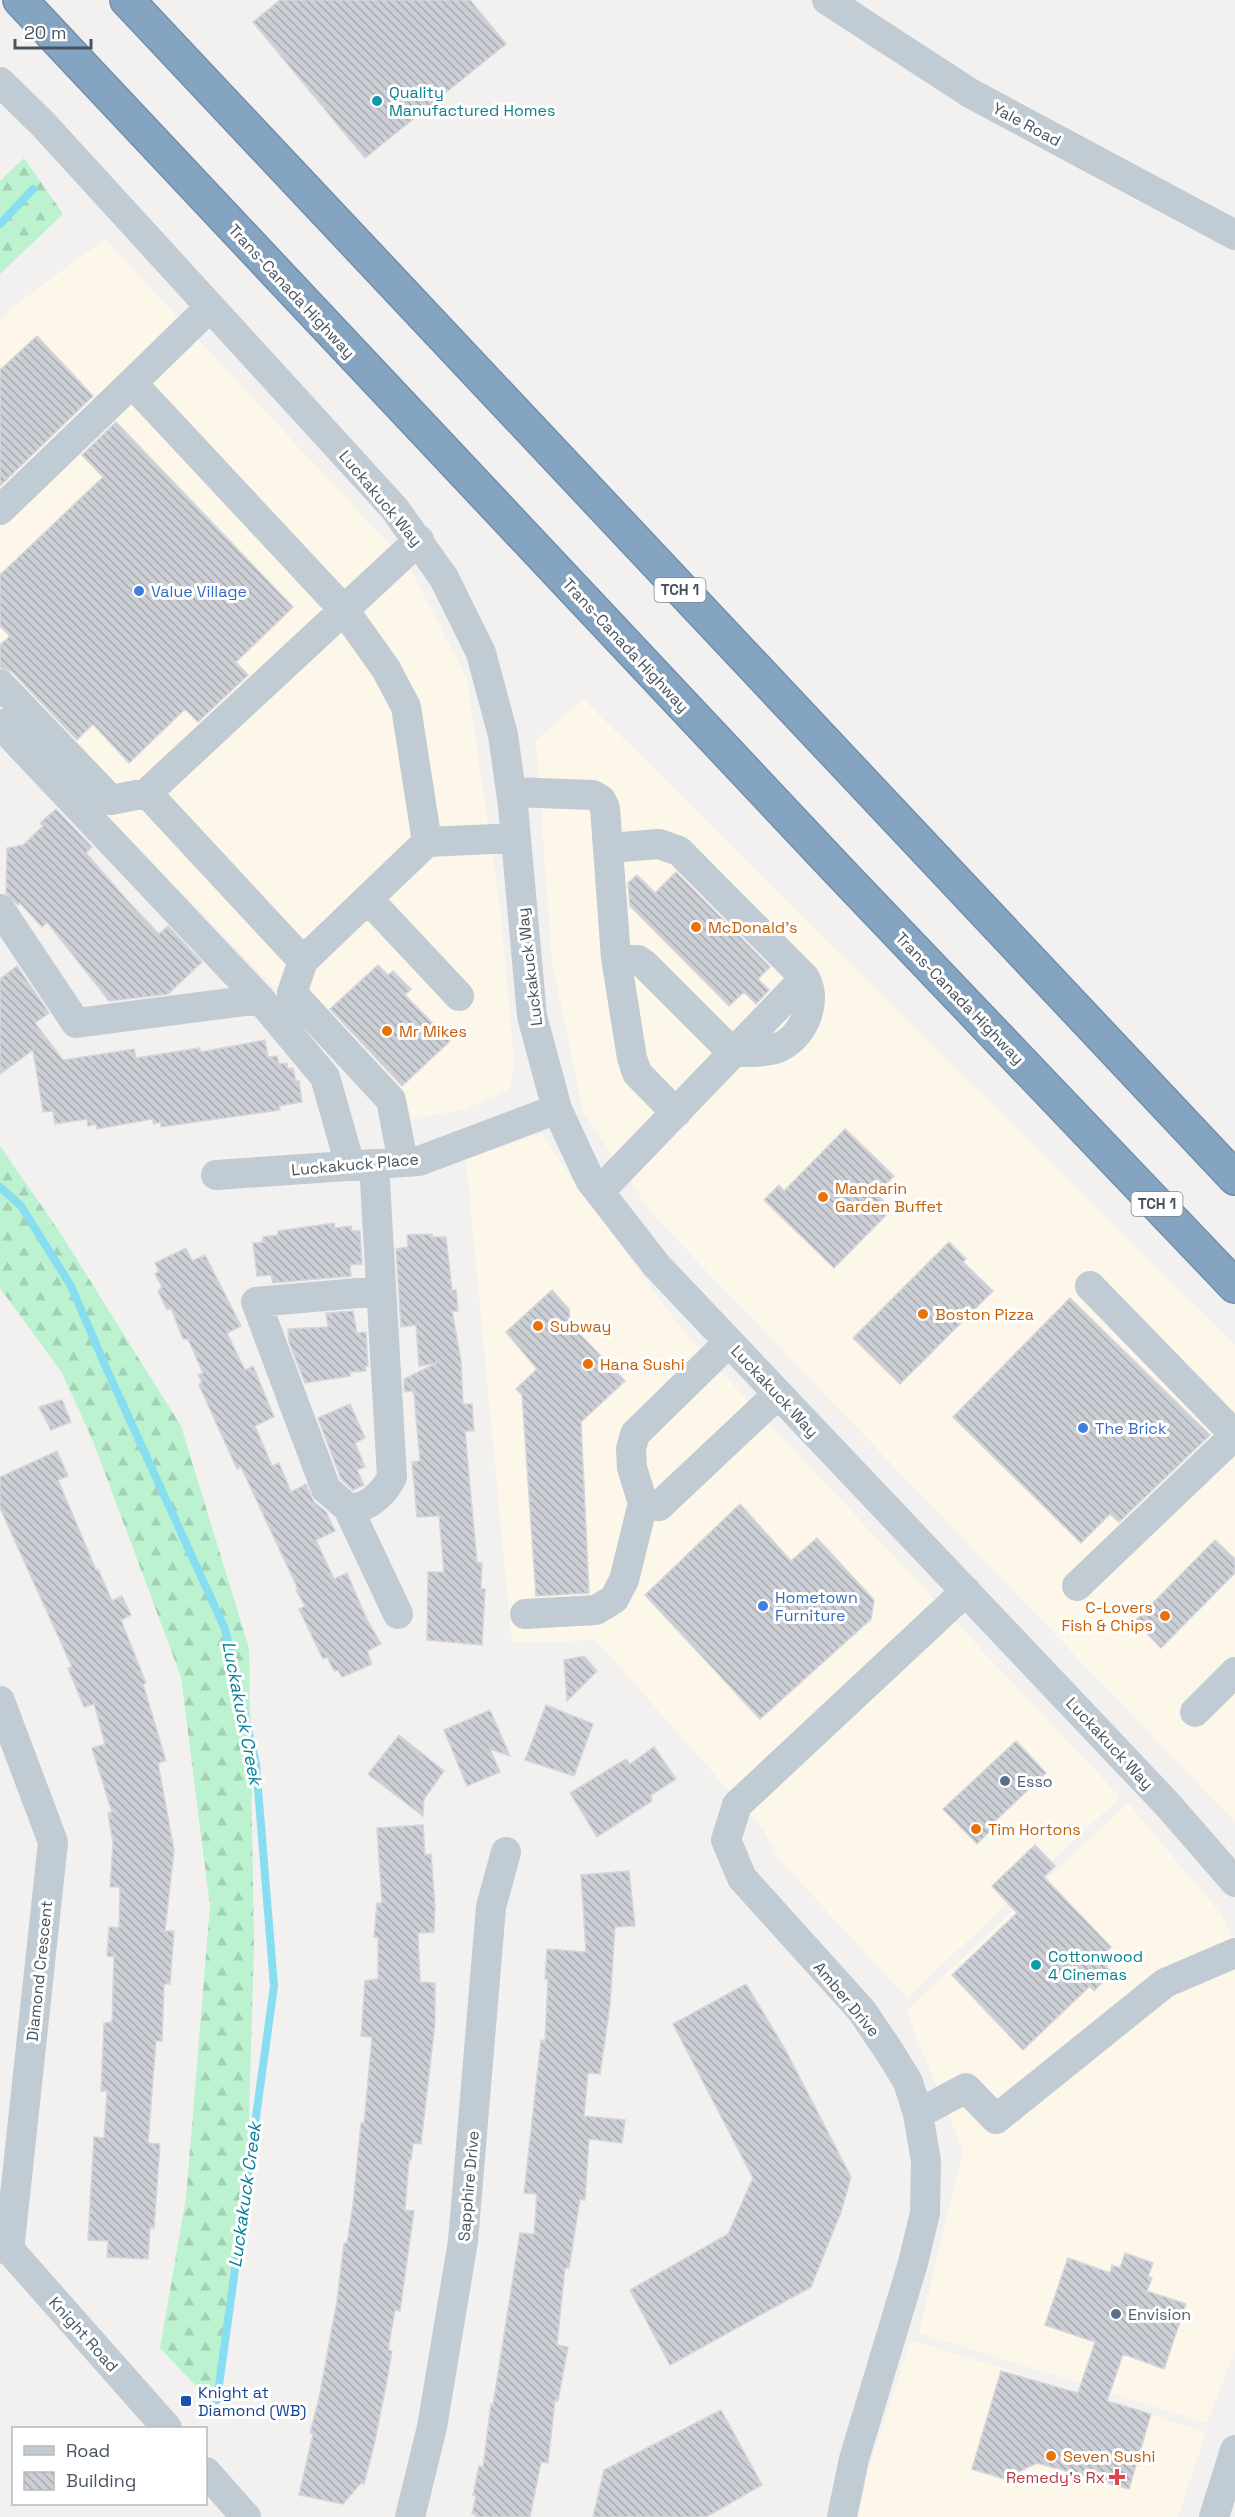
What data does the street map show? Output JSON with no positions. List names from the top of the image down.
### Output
{
  "streets": {
    "highway": ["Trans-Canada Highway", "TCH 1"],
    "street": [
      "Yale Road",
      "Luckakuck Way",
      "Luckakuck Place",
      "Diamond Crescent",
      "Amber Drive",
      "Sapphire Drive",
      "Knight Road"
    ]
  },
  "crossings": [
    ["Luckakuck Way", "Luckakuck Place"],
    ["Luckakuck Way", "Amber Drive"],
    ["Diamond Crescent", "Knight Road"]
  ],
  "water": ["Luckakuck Creek"],
  "places": {
    "other": [
      "Quality Manufactured Homes",
      "Value Village",
      "McDonald's",
      "Mr Mikes",
      "Mandarin Garden Buffet",
      "Boston Pizza",
      "Subway",
      "Hana Sushi",
      "The Brick",
      "Hometown Furniture",
      "C-Lovers Fish & Chips",
      "Esso",
      "Tim Hortons",
      "Cottonwood 4 Cinemas",
      "Envision",
      "Seven Sushi"
    ],
    "transit": ["Knight at Diamond (WB)"],
    "health": ["Remedy's Rx"]
  },
  "legend": ["Road", "Building"],
  "scale_bar": "20 m"
}
